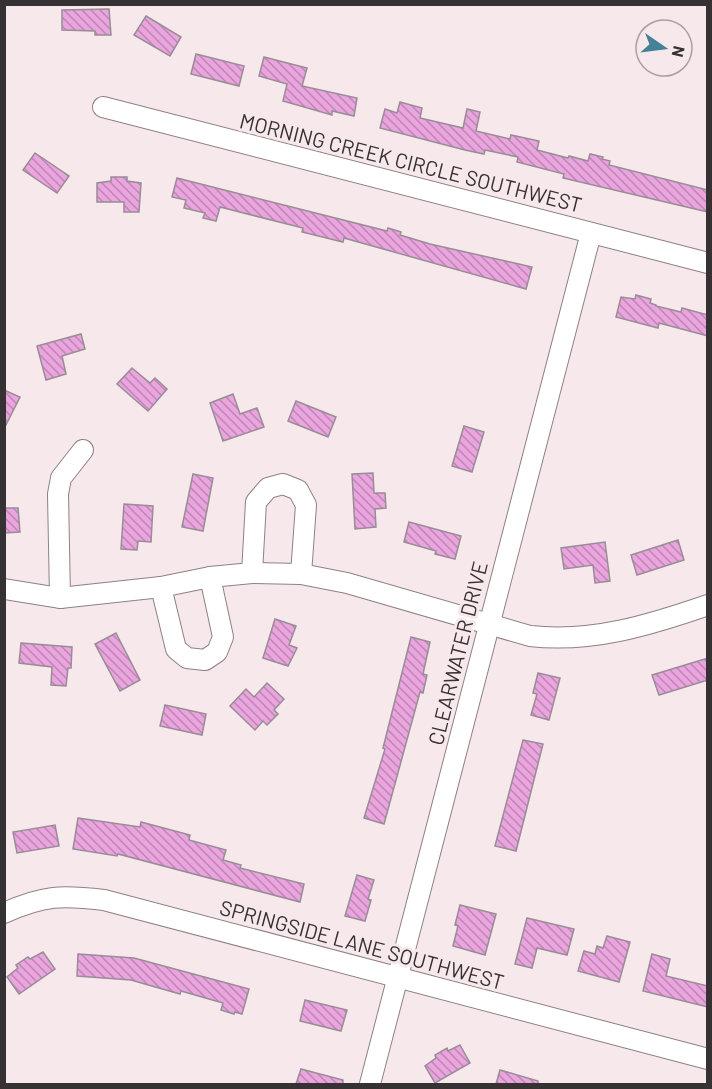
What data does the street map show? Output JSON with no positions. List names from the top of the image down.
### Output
{
  "streets": {
    "street": ["MORNING CREEK CIRCLE SOUTHWEST", "CLEARWATER DRIVE", "SPRINGSIDE LANE SOUTHWEST"]
  },
  "crossings": [
    ["MORNING CREEK CIRCLE SOUTHWEST", "CLEARWATER DRIVE"],
    ["CLEARWATER DRIVE", "SPRINGSIDE LANE SOUTHWEST"]
  ],
  "north": "right"
}
